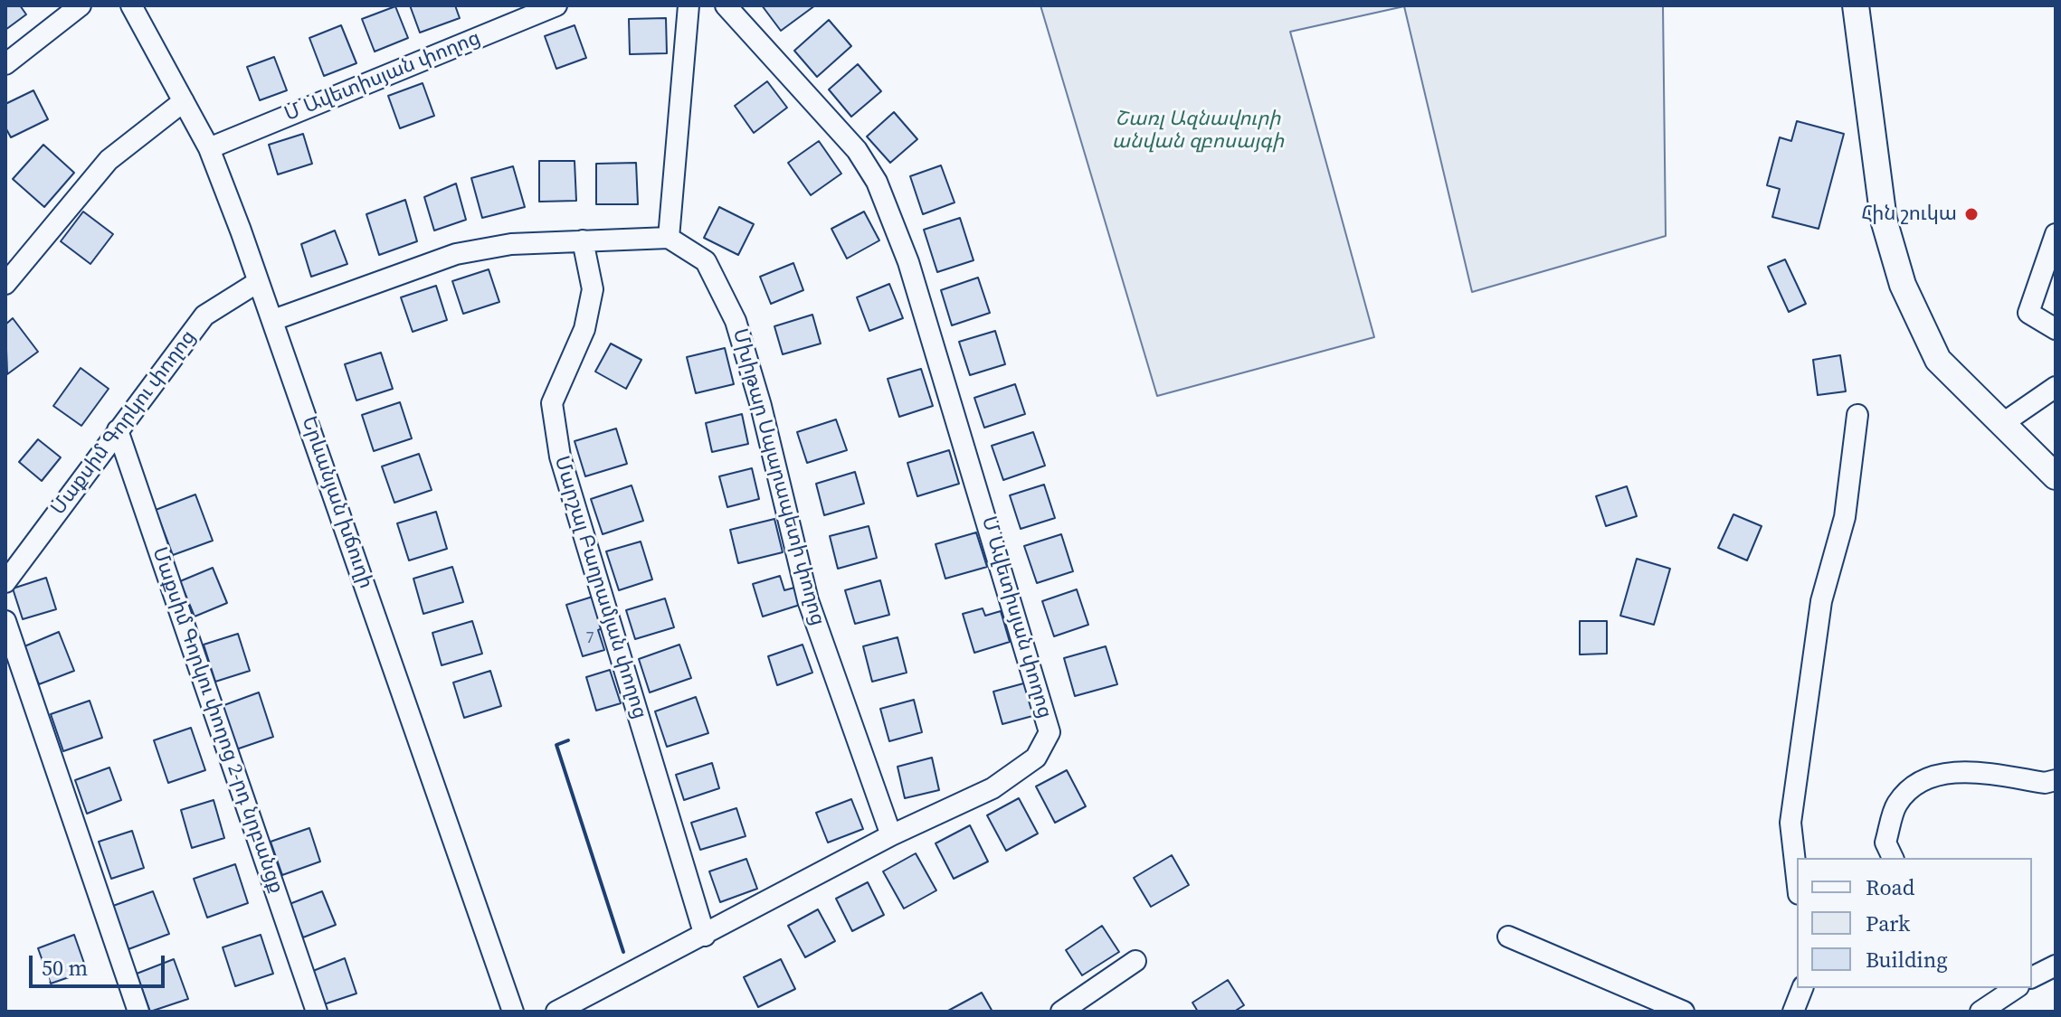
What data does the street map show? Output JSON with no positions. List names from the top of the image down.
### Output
{
  "streets": {
    "street": [
      "Մ Ավետիսյան փողոց",
      "Մաքսիմ Գորկու փողոց",
      "Մխիթար Սպարապետի փողոց",
      "Երևանյան խճուղի",
      "Մարշալ Բաղրամյան փողոց",
      "Մաքսիմ Գորկու փողոց 2-րդ նրբանցք"
    ]
  },
  "crossings": [
    ["Մ Ավետիսյան փողոց", "Մխիթար Սպարապետի փողոց"],
    ["Մ Ավետիսյան փողոց", "Երևանյան խճուղի"],
    ["Մ Ավետիսյան փողոց", "Մարշալ Բաղրամյան փողոց"],
    ["Մաքսիմ Գորկու փողոց", "Երևանյան խճուղի"],
    ["Մաքսիմ Գորկու փողոց", "Մաքսիմ Գորկու փողոց 2-րդ նրբանցք"]
  ],
  "parks": ["Շառլ Ազնավուրի անվան զբոսայգի"],
  "places": ["Հին շուկա"],
  "house_numbers": ["7"],
  "legend": ["Road", "Park", "Building"],
  "scale_bar": "50 m"
}
